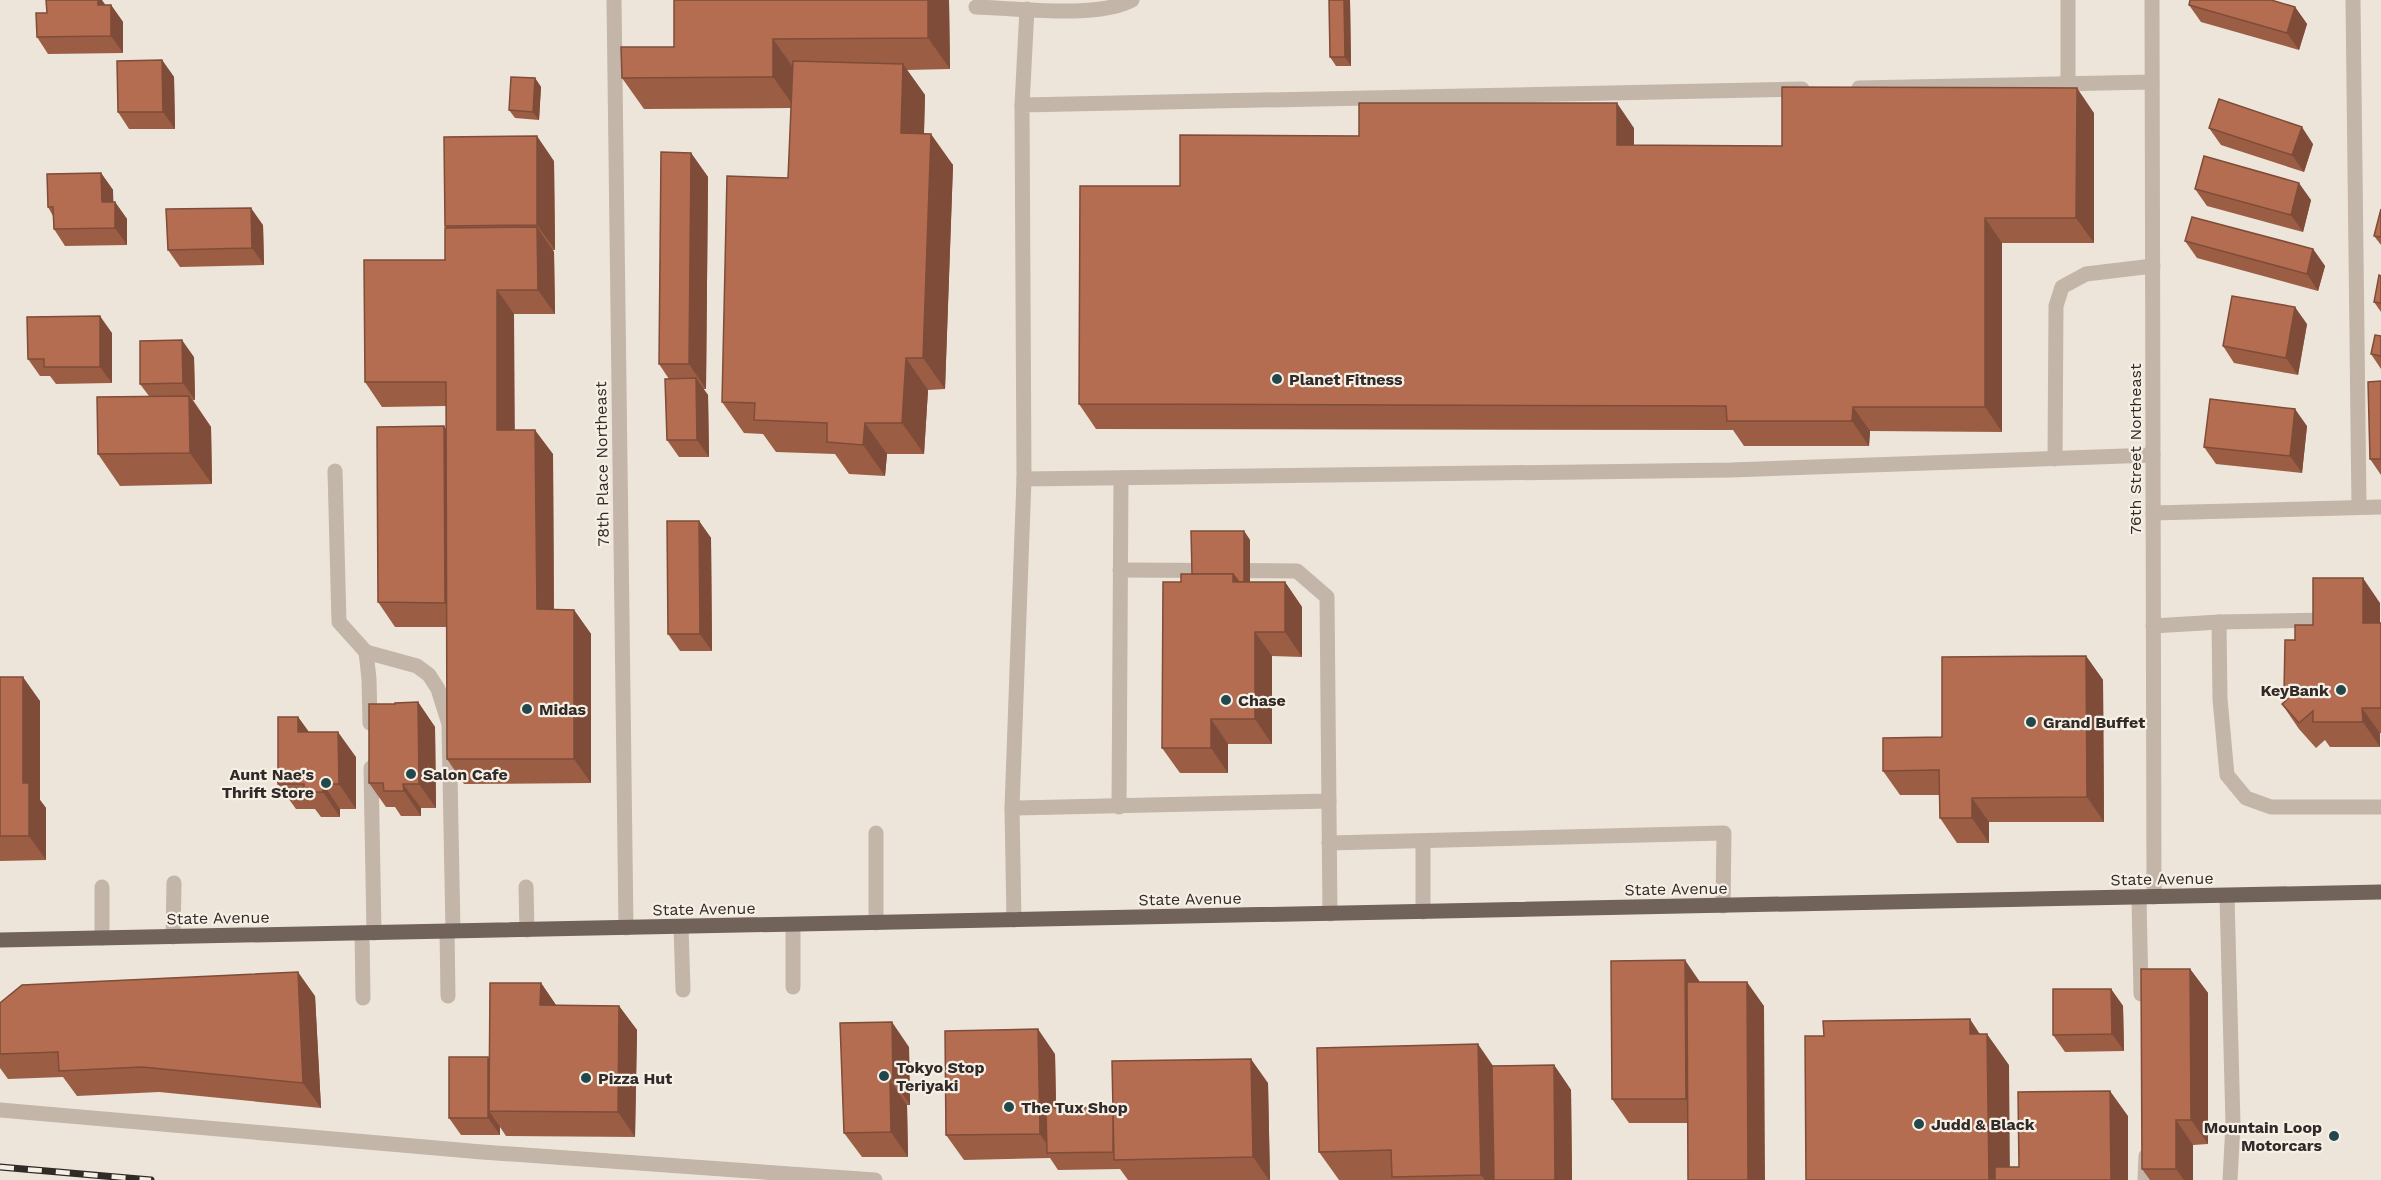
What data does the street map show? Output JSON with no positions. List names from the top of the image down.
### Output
{
  "streets": {
    "main road": ["State Avenue"],
    "street": ["76th Street Northeast", "78th Place Northeast"]
  },
  "crossings": [
    ["76th Street Northeast", "State Avenue"],
    ["78th Place Northeast", "State Avenue"]
  ],
  "places": [
    "Planet Fitness",
    "KeyBank",
    "Chase",
    "Midas",
    "Grand Buffet",
    "Salon Cafe",
    "Aunt Nae's Thrift Store",
    "Tokyo Stop Teriyaki",
    "Pizza Hut",
    "The Tux Shop",
    "Judd & Black",
    "Mountain Loop Motorcars"
  ]
}
